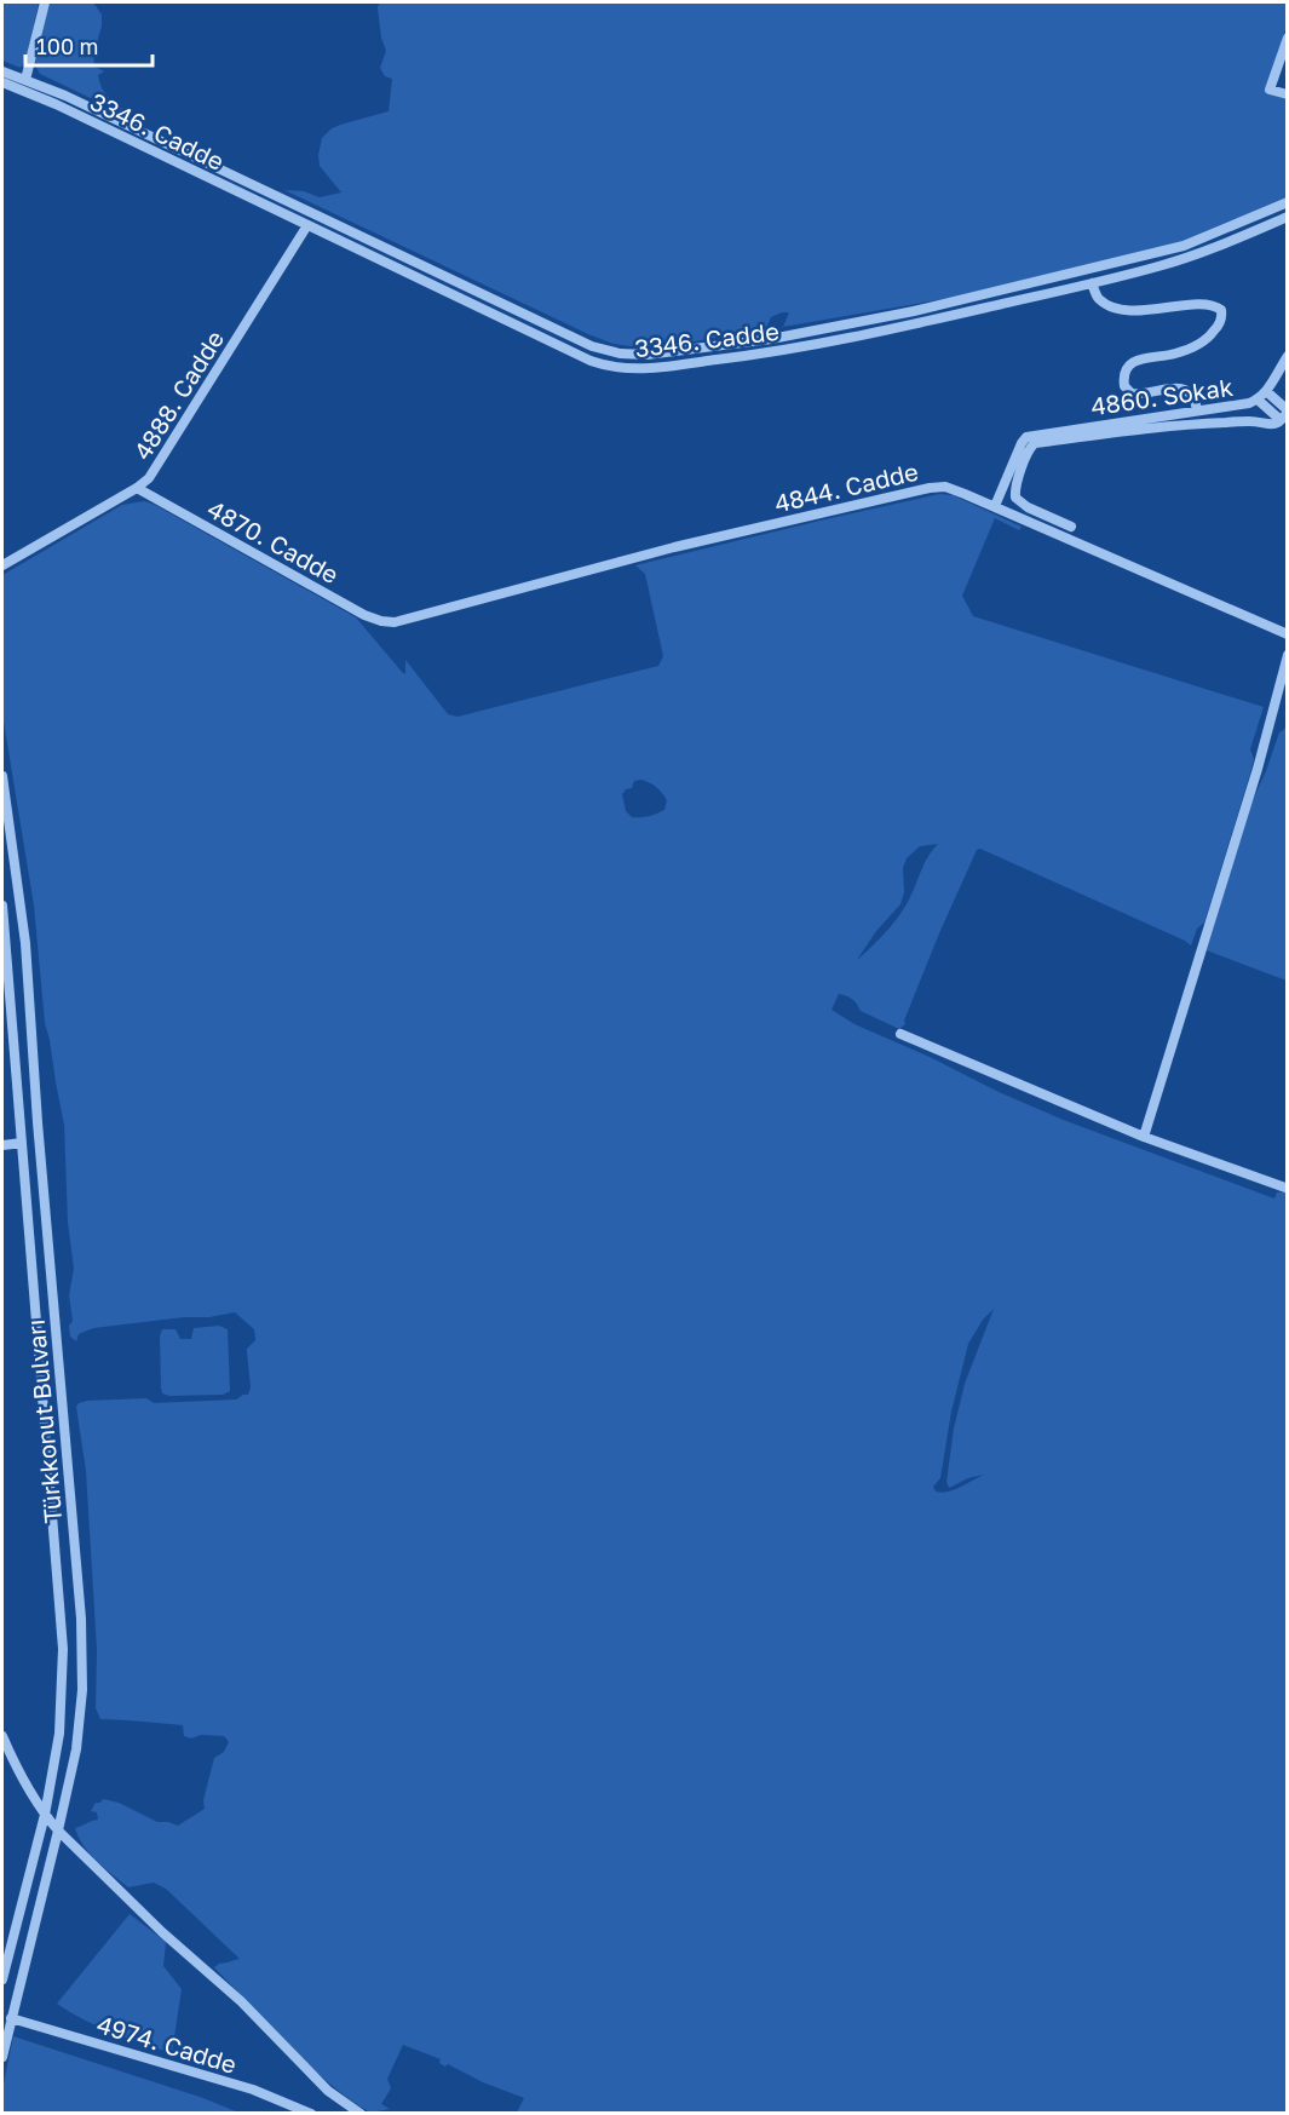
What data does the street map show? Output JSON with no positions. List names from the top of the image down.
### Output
{
  "streets": {
    "street": [
      "3346. Cadde",
      "4888. Cadde",
      "4860. Sokak",
      "4844. Cadde",
      "4870. Cadde",
      "Türkkonut Bulvarı",
      "4974. Cadde"
    ]
  },
  "crossings": [
    ["3346. Cadde", "4888. Cadde"],
    ["4888. Cadde", "4870. Cadde"],
    ["4860. Sokak", "4844. Cadde"],
    ["4844. Cadde", "4870. Cadde"],
    ["Türkkonut Bulvarı", "4974. Cadde"]
  ],
  "scale_bar": "100 m"
}
